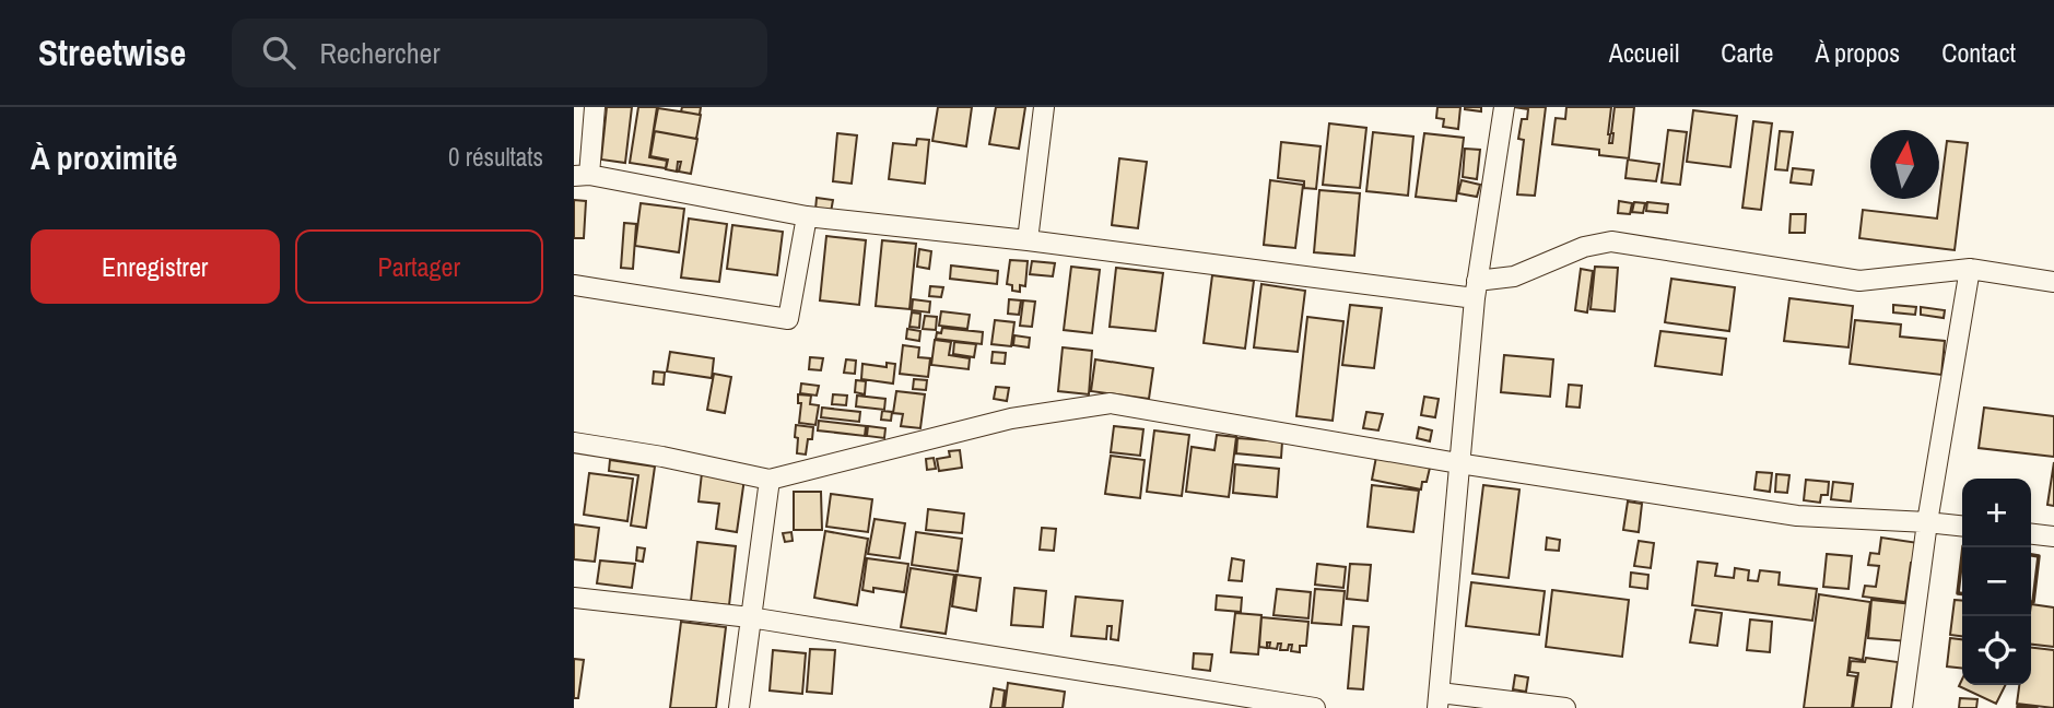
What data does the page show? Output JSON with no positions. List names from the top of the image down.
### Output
{
  "north": "top",
  "page": {
    "header": "Streetwise",
    "search": "Rechercher",
    "nav": [
      "Accueil",
      "Carte",
      "À propos",
      "Contact"
    ],
    "heading": ["À proximité", "0 résultats"],
    "buttons": ["Enregistrer", "Partager"],
    "map_buttons": ["+", "−"]
  }
}
